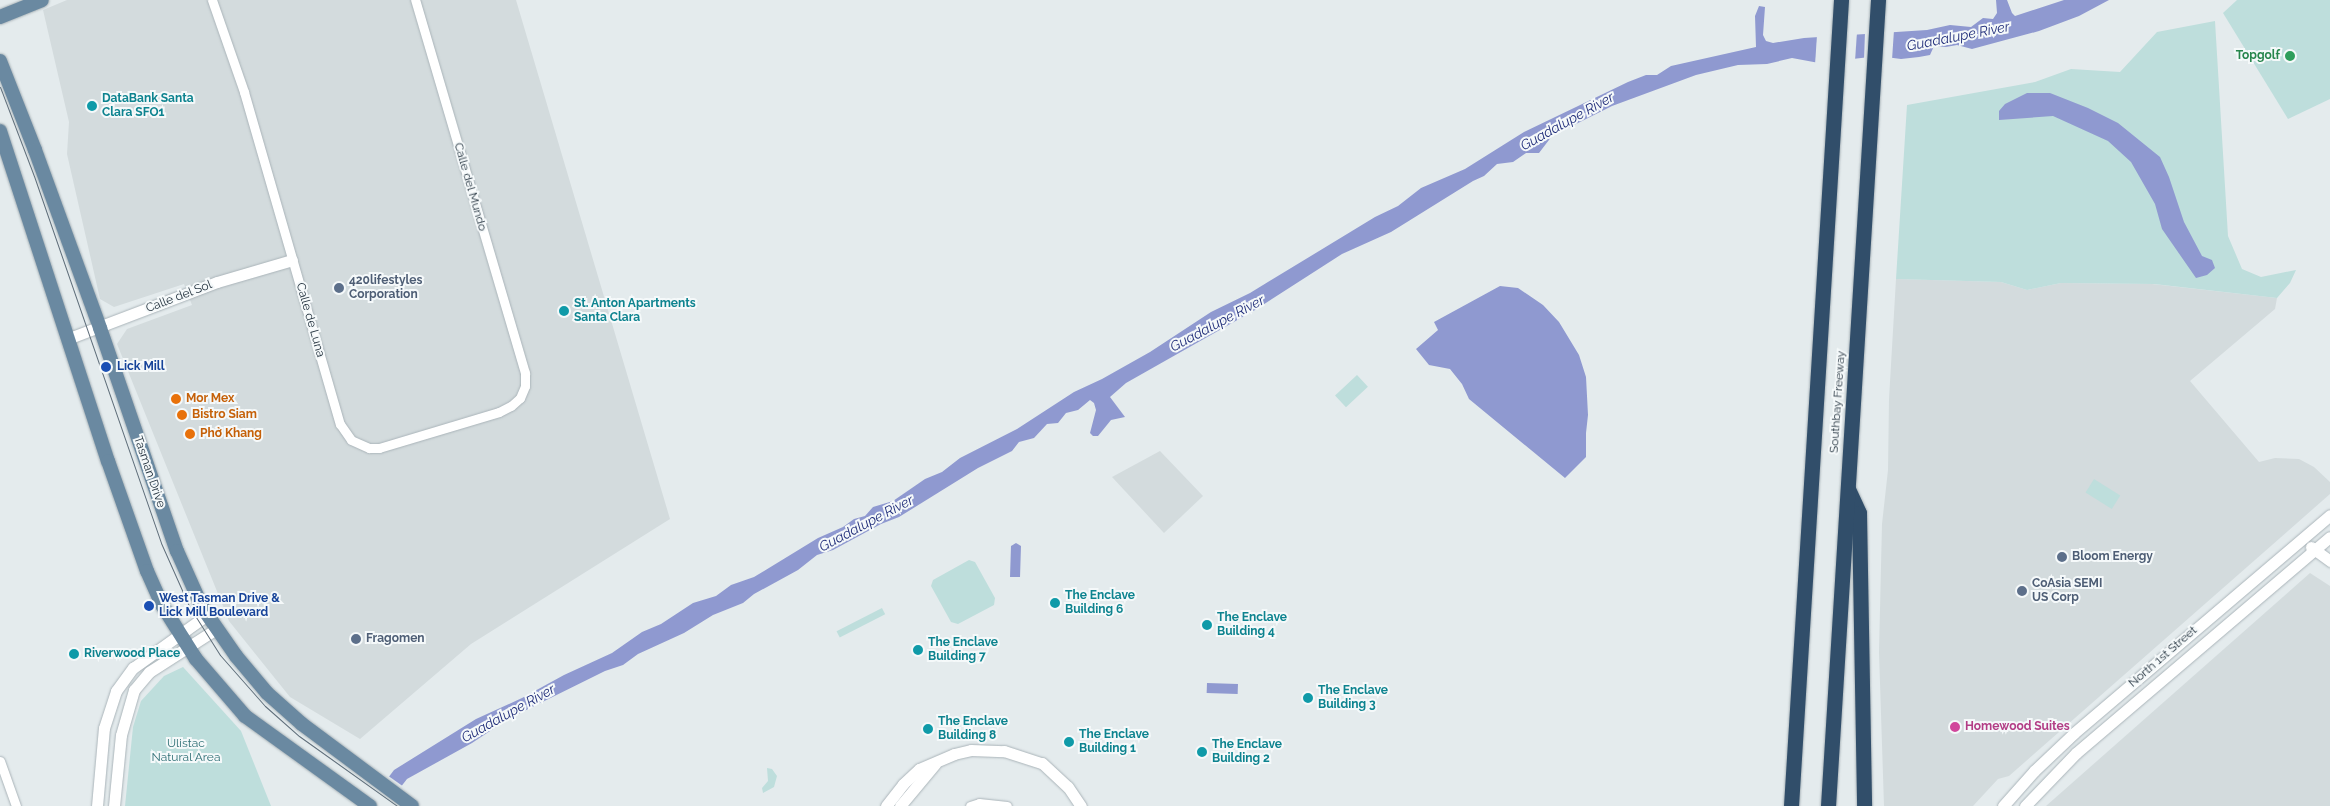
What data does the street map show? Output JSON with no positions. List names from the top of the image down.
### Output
{
  "streets": {
    "highway": ["Southbay Freeway"],
    "main road": ["Calle del Sol", "Tasman Drive", "North 1st Street"],
    "street": ["Calle del Mundo", "Calle de Luna"]
  },
  "crossings": [
    ["Calle del Mundo", "Calle de Luna"],
    ["Calle del Sol", "Calle de Luna"],
    ["Calle del Sol", "Tasman Drive"]
  ],
  "water": ["Guadalupe River"],
  "parks": ["Ulistac Natural Area"],
  "places": [
    "Topgolf",
    "DataBank Santa Clara SFO1",
    "420lifestyles Corporation",
    "St. Anton Apartments Santa Clara",
    "Lick Mill",
    "Mor Mex",
    "Bistro Siam",
    "Phở Khang",
    "Bloom Energy",
    "CoAsia SEMI US Corp",
    "The Enclave Building 6",
    "West Tasman Drive & Lick Mill Boulevard",
    "The Enclave Building 4",
    "Fragomen",
    "The Enclave Building 7",
    "Riverwood Place",
    "The Enclave Building 3",
    "Homewood Suites",
    "The Enclave Building 8",
    "The Enclave Building 1",
    "The Enclave Building 2"
  ]
}
